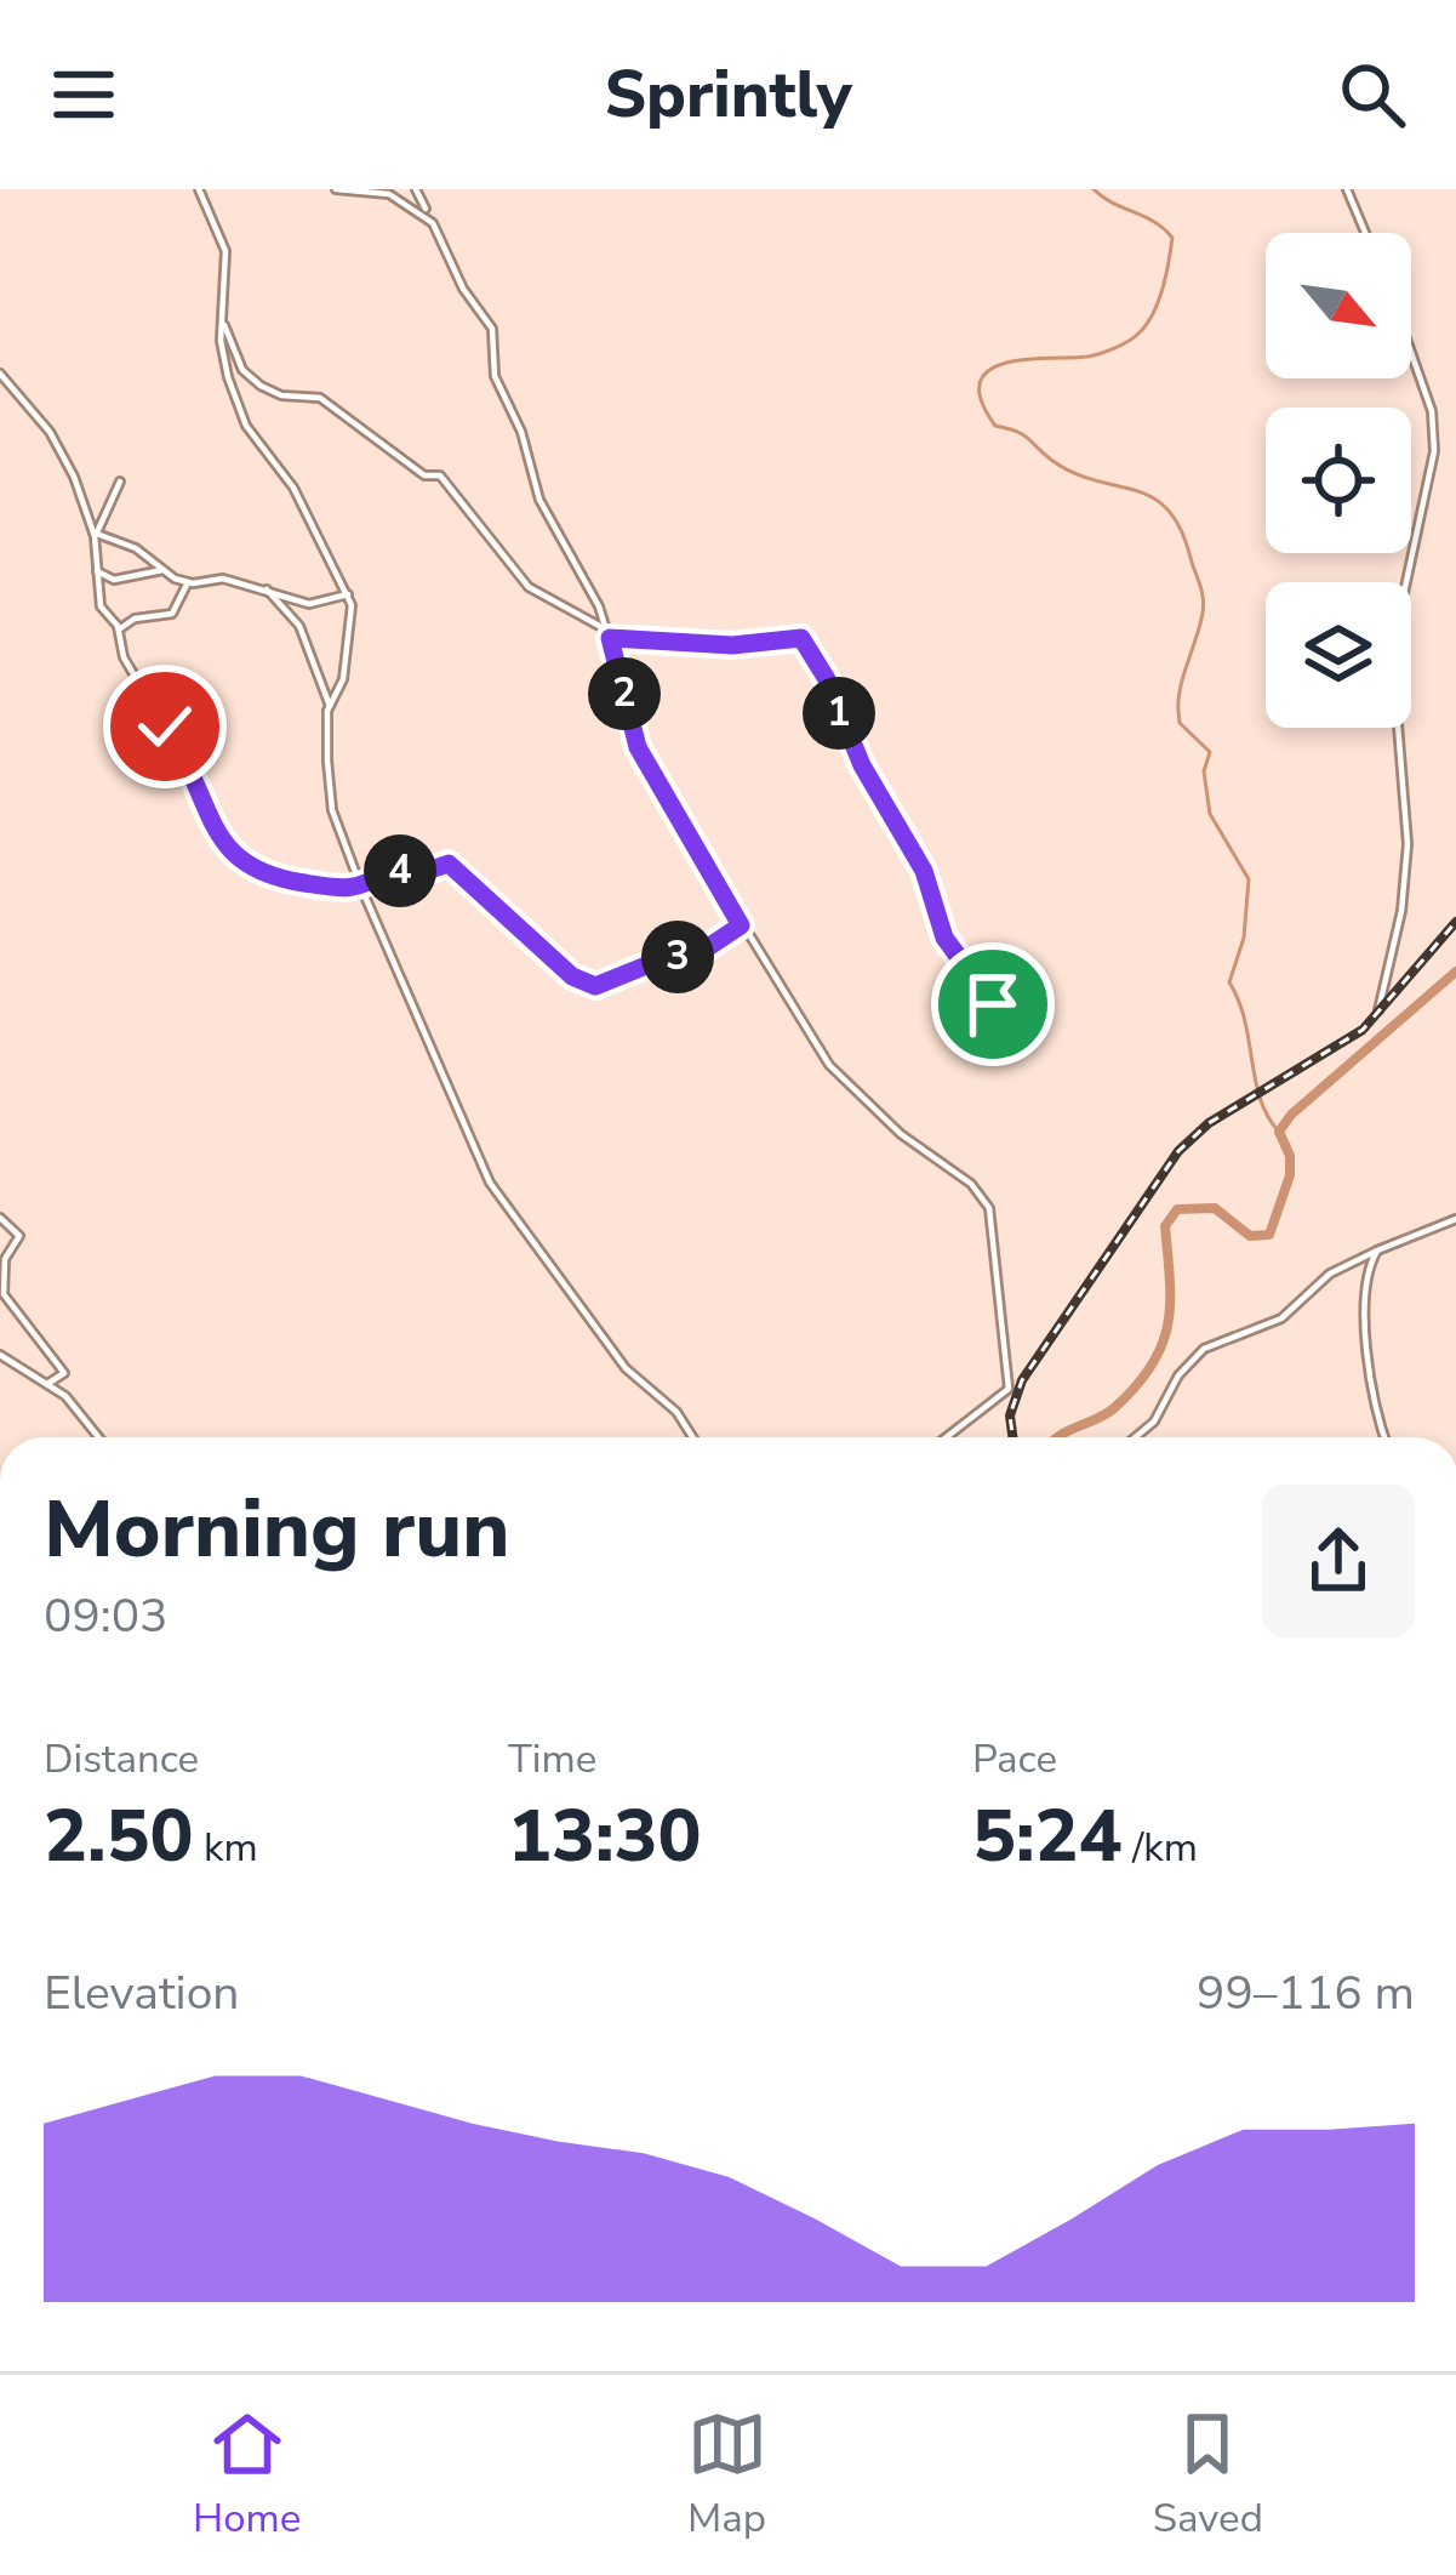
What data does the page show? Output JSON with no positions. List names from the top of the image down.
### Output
{
  "north": "bottom right",
  "page": {
    "header": "Sprintly",
    "pins": [
      "2",
      "1",
      "4",
      "3"
    ],
    "heading": ["Morning run", "09:03"],
    "stats": [
      ["Distance", "2.50 km"],
      ["Time", "13:30"],
      ["Pace", "5:24 /km"]
    ],
    "chart": ["Elevation", "99–116 m"],
    "tabs": ["Home", "Map", "Saved"]
  }
}
